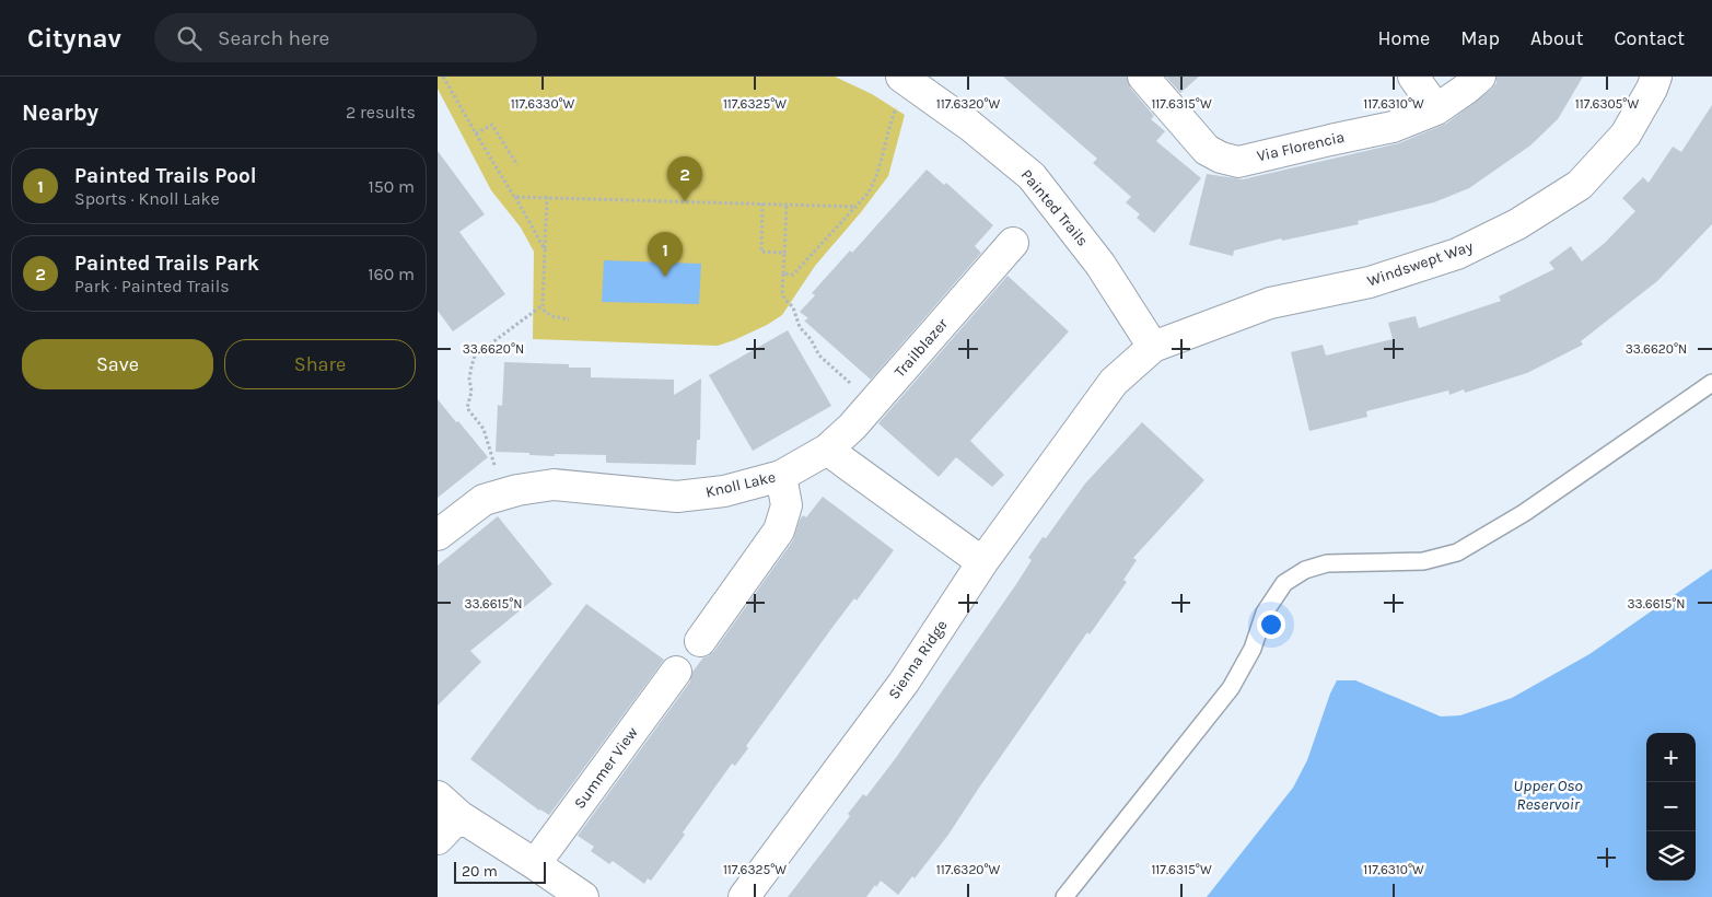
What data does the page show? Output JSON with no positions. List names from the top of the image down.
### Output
{
  "streets": {
    "street": [
      "Via Florencia",
      "Painted Trails",
      "Windswept Way",
      "Trailblazer",
      "Knoll Lake",
      "Sienna Ridge",
      "Summer View"
    ]
  },
  "crossings": [
    ["Painted Trails", "Windswept Way"],
    ["Painted Trails", "Sienna Ridge"],
    ["Windswept Way", "Sienna Ridge"],
    ["Trailblazer", "Knoll Lake"]
  ],
  "water": ["Upper Oso Reservoir"],
  "scale_bar": "20 m",
  "page": {
    "header": "Citynav",
    "search": "Search here",
    "nav": [
      "Home",
      "Map",
      "About",
      "Contact"
    ],
    "heading": ["Nearby", "2 results"],
    "list": [
      {
        "mark": "1",
        "name": "Painted Trails Pool",
        "note": "Sports · Knoll Lake",
        "value": "150 m"
      },
      {
        "mark": "2",
        "name": "Painted Trails Park",
        "note": "Park · Painted Trails",
        "value": "160 m"
      }
    ],
    "pins": ["2", "1"],
    "buttons": ["Save", "Share"],
    "map_buttons": ["+", "−"],
    "scale": "20 m"
  },
  "coordinates": [
    "117.6330°W",
    "117.6325°W",
    "117.6320°W",
    "117.6315°W",
    "117.6310°W",
    "117.6305°W",
    "33.6620°N",
    "33.6615°N"
  ]
}
